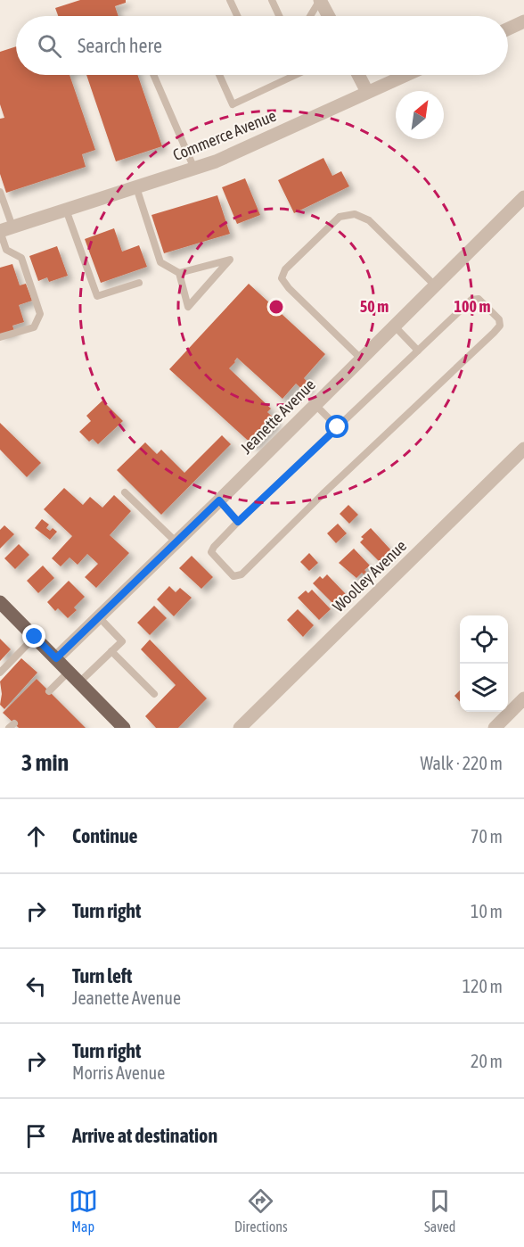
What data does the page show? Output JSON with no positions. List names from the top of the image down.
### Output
{
  "streets": {
    "street": ["Commerce Avenue", "Jeanette Avenue", "Woolley Avenue"]
  },
  "north": "top right",
  "page": {
    "search": "Search here",
    "heading": ["3 min", "Walk · 220 m"],
    "list": [
      ["Continue", "70 m"],
      ["Turn right", "10 m"],
      ["Turn left", "Jeanette Avenue", "120 m"],
      ["Turn right", "Morris Avenue", "20 m"],
      "Arrive at destination"
    ],
    "nav": ["Map", "Directions", "Saved"]
  },
  "rings": ["50 m", "100 m"]
}
